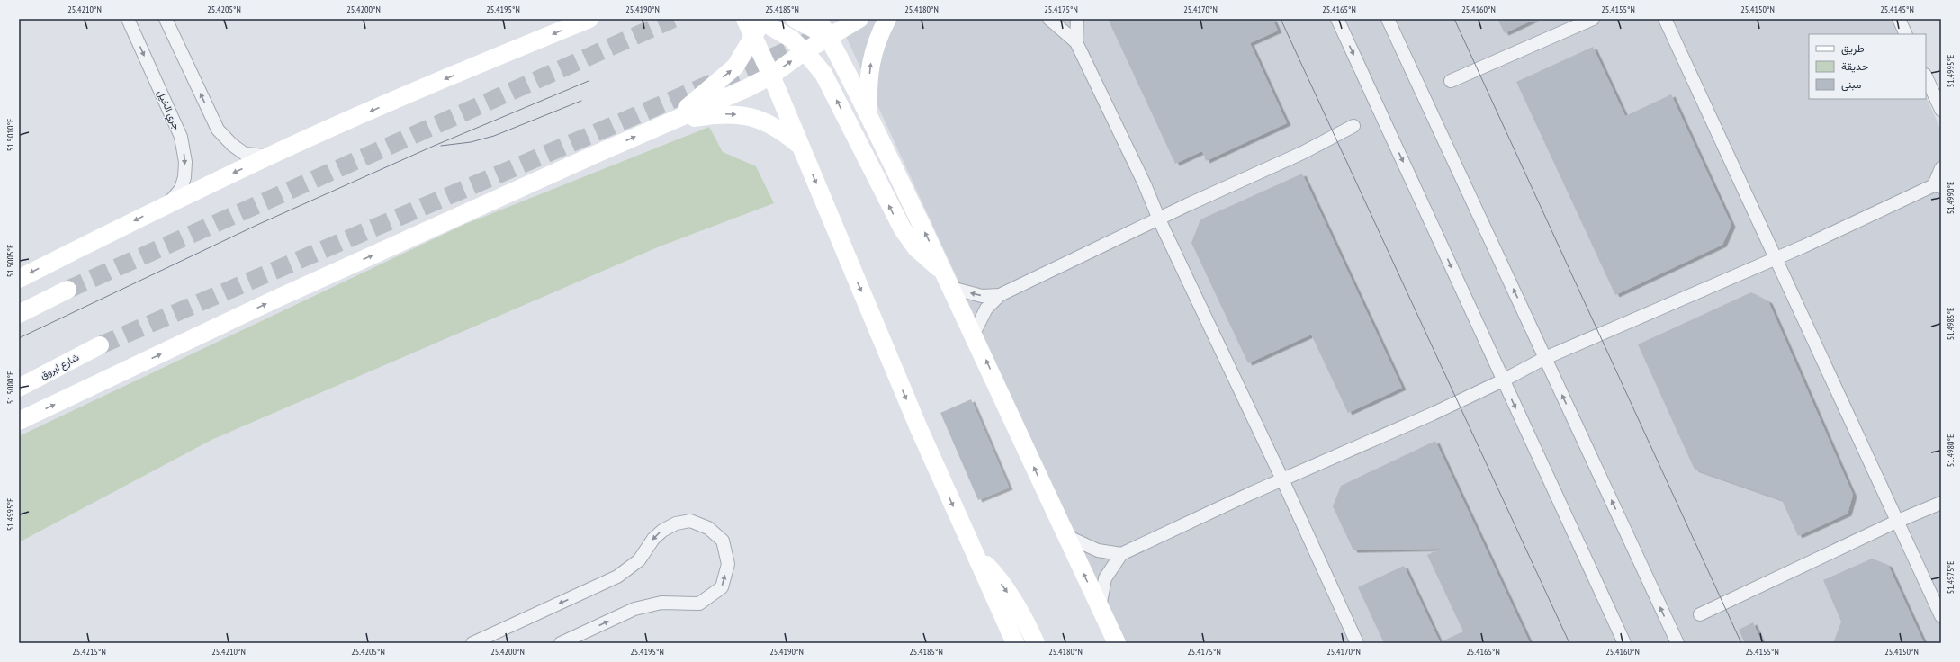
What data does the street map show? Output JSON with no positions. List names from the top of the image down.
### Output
{
  "streets": {
    "street": ["جري الخيل", "شارع ابروق"]
  },
  "one_way": ["جري الخيل"],
  "legend": ["طريق", "حديقة", "مبنى"],
  "coordinates": [
    "25.4210°N",
    "25.4205°N",
    "25.4200°N",
    "25.4195°N",
    "25.4190°N",
    "25.4185°N",
    "25.4180°N",
    "25.4175°N",
    "25.4170°N",
    "25.4165°N",
    "25.4160°N",
    "25.4155°N",
    "25.4150°N",
    "25.4145°N",
    "51.4995°E",
    "51.5010°E",
    "51.4990°E",
    "51.5005°E",
    "51.4985°E",
    "51.5000°E",
    "51.4980°E",
    "51.4975°E",
    "25.4215°N"
  ]
}
